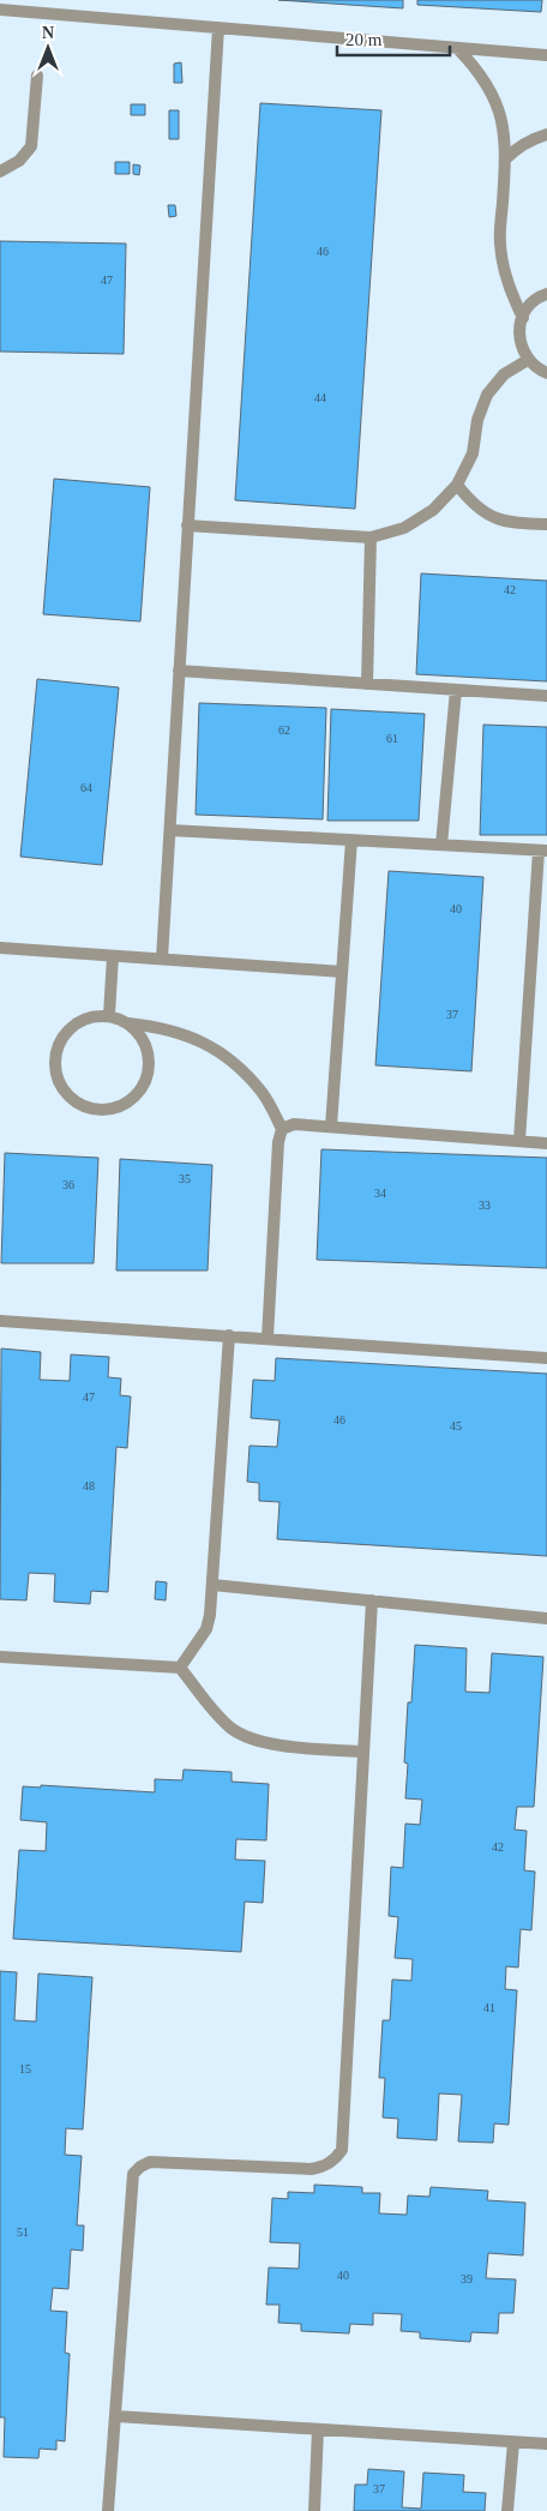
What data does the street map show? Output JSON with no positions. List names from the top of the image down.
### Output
{
  "house_numbers": [
    "46",
    "47",
    "44",
    "42",
    "62",
    "61",
    "64",
    "40",
    "37",
    "35",
    "36",
    "34",
    "33",
    "47",
    "46",
    "45",
    "48",
    "42",
    "41",
    "15",
    "51",
    "40",
    "39",
    "37"
  ],
  "scale_bar": "20 m",
  "north": "top"
}
